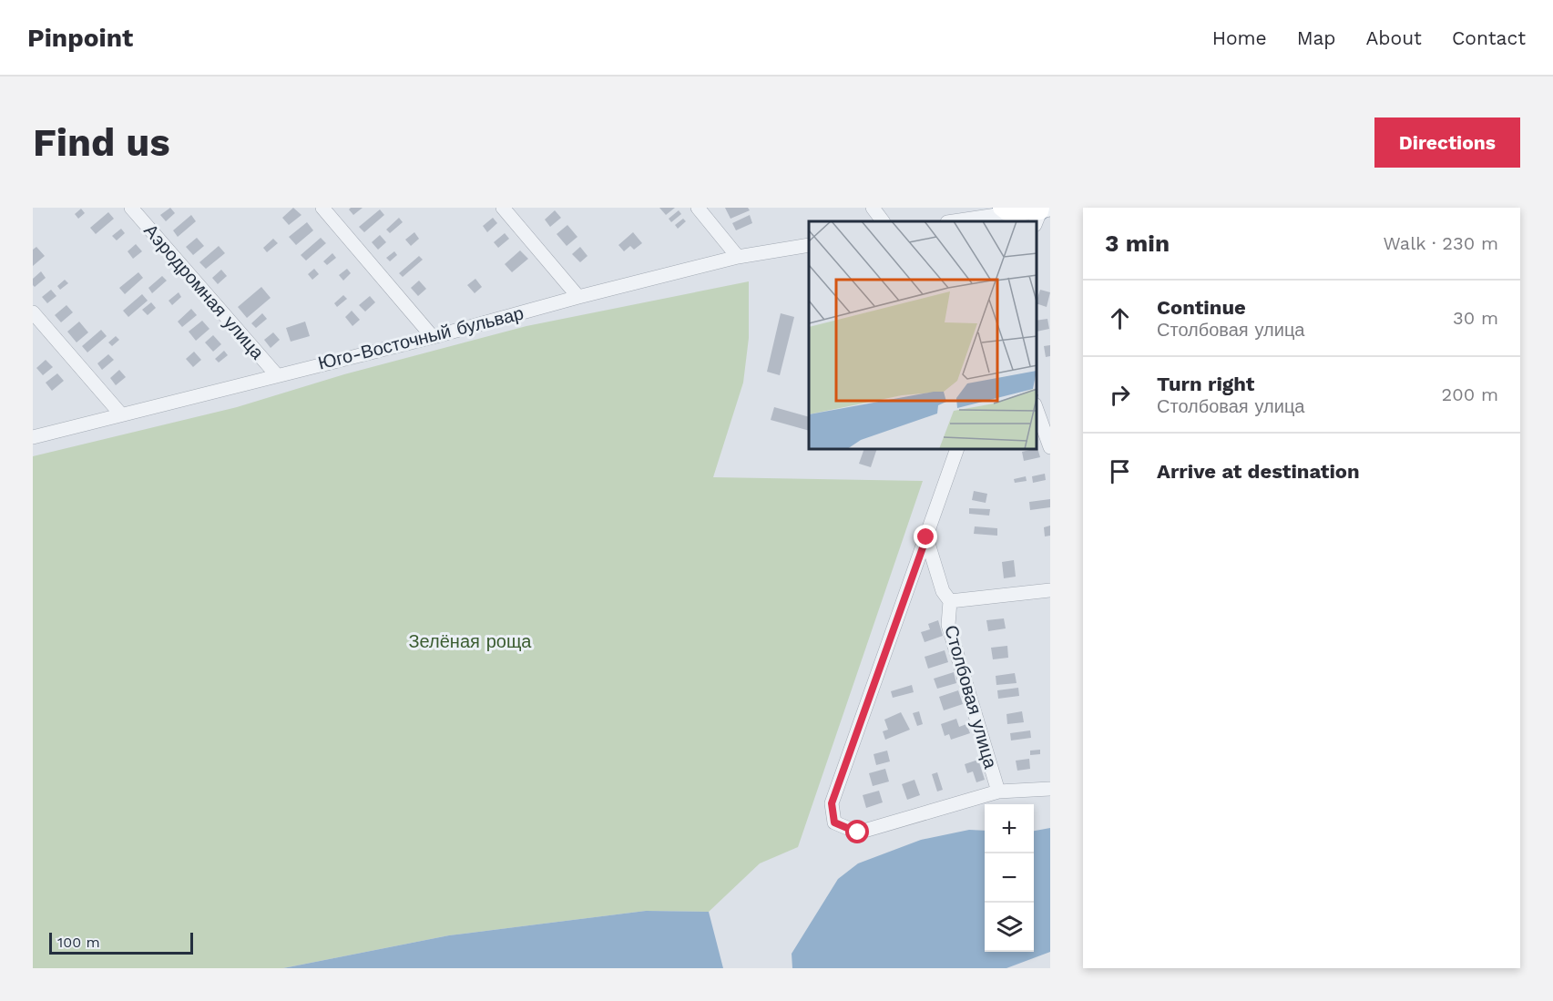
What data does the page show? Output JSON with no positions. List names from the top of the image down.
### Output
{
  "streets": {
    "street": ["Аэродромная улица", "Юго-Восточный бульвар", "Столбовая улица"]
  },
  "crossings": [
    ["Аэродромная улица", "Юго-Восточный бульвар"]
  ],
  "parks": ["Зелёная роща"],
  "scale_bar": "100 m",
  "page": {
    "header": "Pinpoint",
    "nav": [
      "Home",
      "Map",
      "About",
      "Contact"
    ],
    "buttons": "Directions",
    "title": "Find us",
    "heading": ["3 min", "Walk · 230 m"],
    "list": [
      ["Continue", "Столбовая улица", "30 m"],
      ["Turn right", "Столбовая улица", "200 m"],
      "Arrive at destination"
    ],
    "map_buttons": ["+", "−"],
    "scale": "100 m"
  }
}
